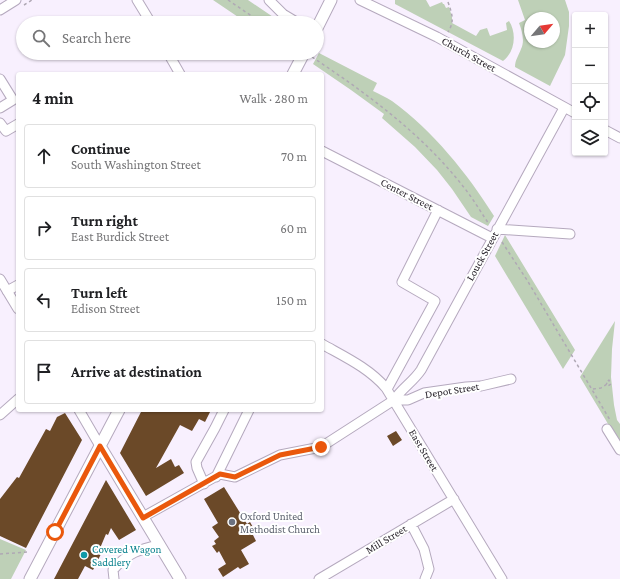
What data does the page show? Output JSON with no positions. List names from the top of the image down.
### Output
{
  "streets": {
    "street": [
      "Church Street",
      "Center Street",
      "Louck Street",
      "Depot Street",
      "East Street",
      "Mill Street"
    ]
  },
  "crossings": [
    ["Church Street", "Louck Street"],
    ["Center Street", "Louck Street"],
    ["Louck Street", "Depot Street"],
    ["Louck Street", "East Street"],
    ["Depot Street", "East Street"],
    ["East Street", "Mill Street"]
  ],
  "places": ["Oxford United Methodist Church", "Covered Wagon Saddlery"],
  "north": "top right",
  "page": {
    "map_buttons": ["+", "−"],
    "search": "Search here",
    "heading": ["4 min", "Walk · 280 m"],
    "list": [
      ["Continue", "South Washington Street", "70 m"],
      ["Turn right", "East Burdick Street", "60 m"],
      ["Turn left", "Edison Street", "150 m"],
      "Arrive at destination"
    ]
  }
}
